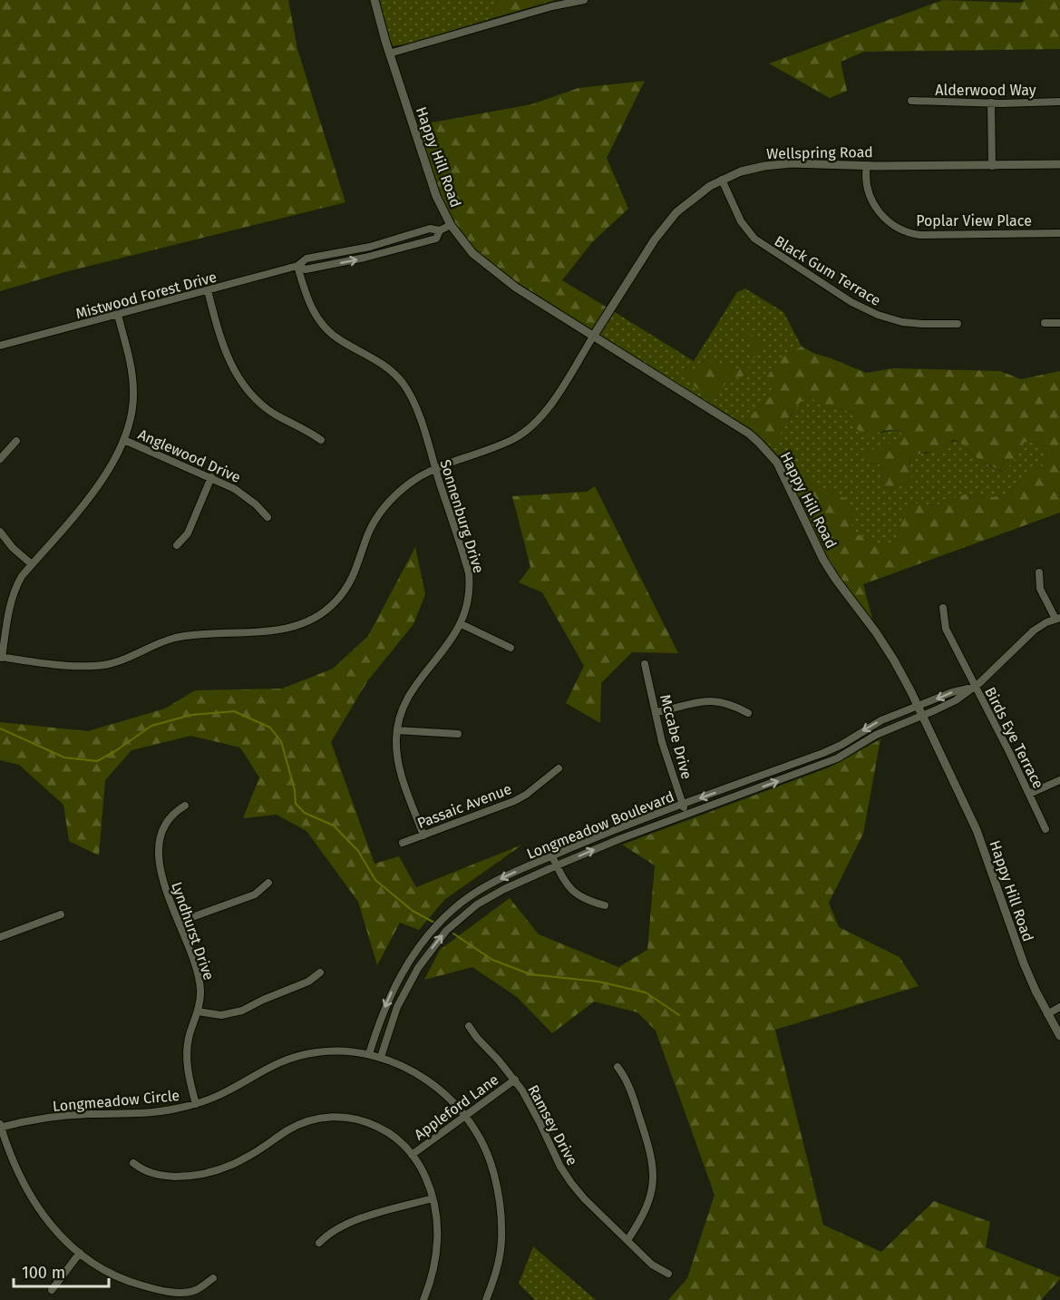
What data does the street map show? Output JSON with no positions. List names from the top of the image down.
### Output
{
  "streets": {
    "street": [
      "Alderwood Way",
      "Wellspring Road",
      "Happy Hill Road",
      "Poplar View Place",
      "Black Gum Terrace",
      "Mistwood Forest Drive",
      "Anglewood Drive",
      "Sonnenburg Drive",
      "Mccabe Drive",
      "Birds Eye Terrace",
      "Passaic Avenue",
      "Longmeadow Boulevard",
      "Lyndhurst Drive",
      "Longmeadow Circle",
      "Appleford Lane",
      "Ramsey Drive"
    ]
  },
  "crossings": [
    ["Wellspring Road", "Happy Hill Road"],
    ["Wellspring Road", "Poplar View Place"],
    ["Wellspring Road", "Black Gum Terrace"],
    ["Happy Hill Road", "Mistwood Forest Drive"],
    ["Happy Hill Road", "Longmeadow Boulevard"],
    ["Mistwood Forest Drive", "Sonnenburg Drive"],
    ["Sonnenburg Drive", "Passaic Avenue"],
    ["Mccabe Drive", "Longmeadow Boulevard"],
    ["Birds Eye Terrace", "Longmeadow Boulevard"],
    ["Longmeadow Boulevard", "Longmeadow Circle"],
    ["Lyndhurst Drive", "Longmeadow Circle"],
    ["Longmeadow Circle", "Appleford Lane"],
    ["Appleford Lane", "Ramsey Drive"]
  ],
  "scale_bar": "100 m"
}
